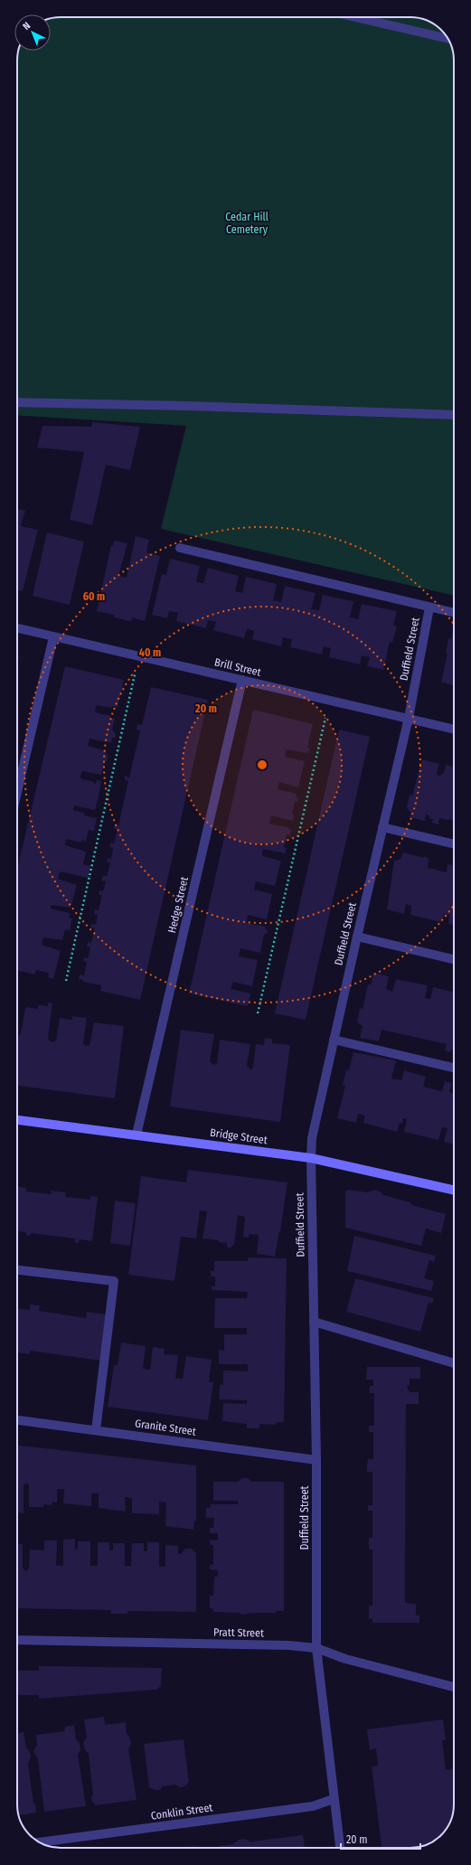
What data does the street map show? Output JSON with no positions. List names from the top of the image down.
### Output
{
  "streets": {
    "main road": ["Bridge Street"],
    "street": [
      "Duffield Street",
      "Brill Street",
      "Hedge Street",
      "Granite Street",
      "Pratt Street",
      "Conklin Street"
    ]
  },
  "crossings": [
    ["Duffield Street", "Brill Street"],
    ["Duffield Street", "Bridge Street"],
    ["Duffield Street", "Granite Street"],
    ["Duffield Street", "Pratt Street"],
    ["Duffield Street", "Conklin Street"],
    ["Brill Street", "Hedge Street"],
    ["Hedge Street", "Bridge Street"]
  ],
  "parks": ["Cedar Hill Cemetery"],
  "scale_bar": "20 m",
  "north": "top left",
  "rings": ["60 m", "40 m", "20 m"]
}
